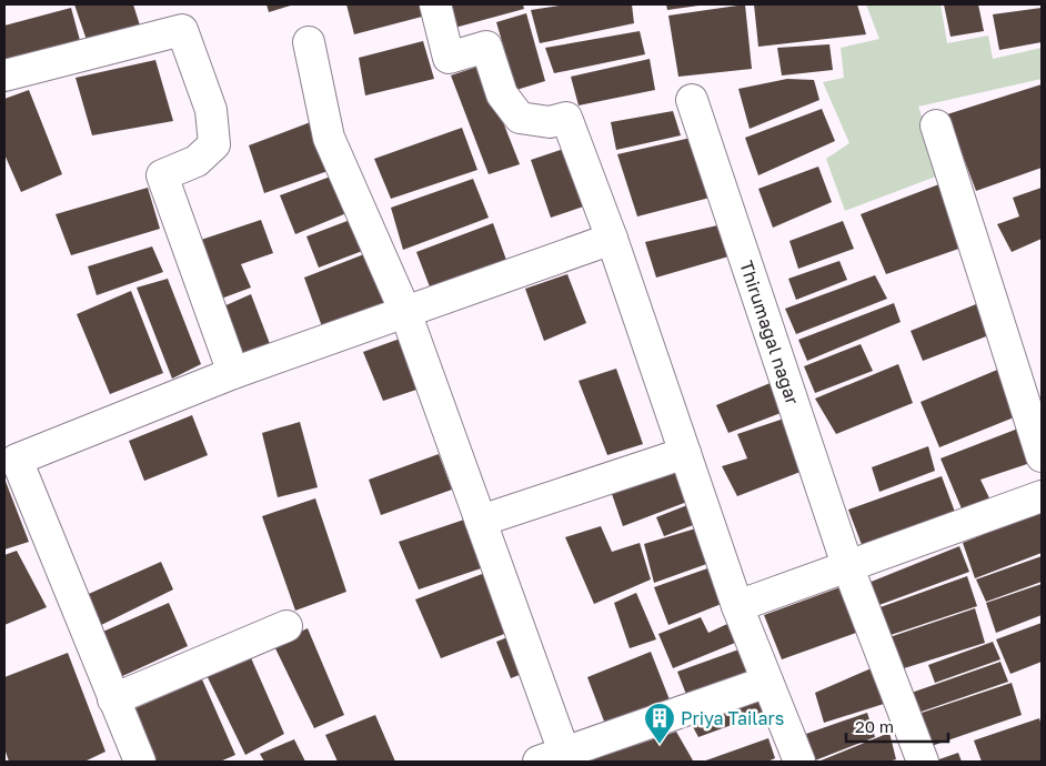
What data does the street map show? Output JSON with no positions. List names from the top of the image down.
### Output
{
  "streets": {
    "street": ["Thirumagal nagar"]
  },
  "places": {
    "building": ["Priya Tailars"]
  },
  "scale_bar": "20 m"
}
